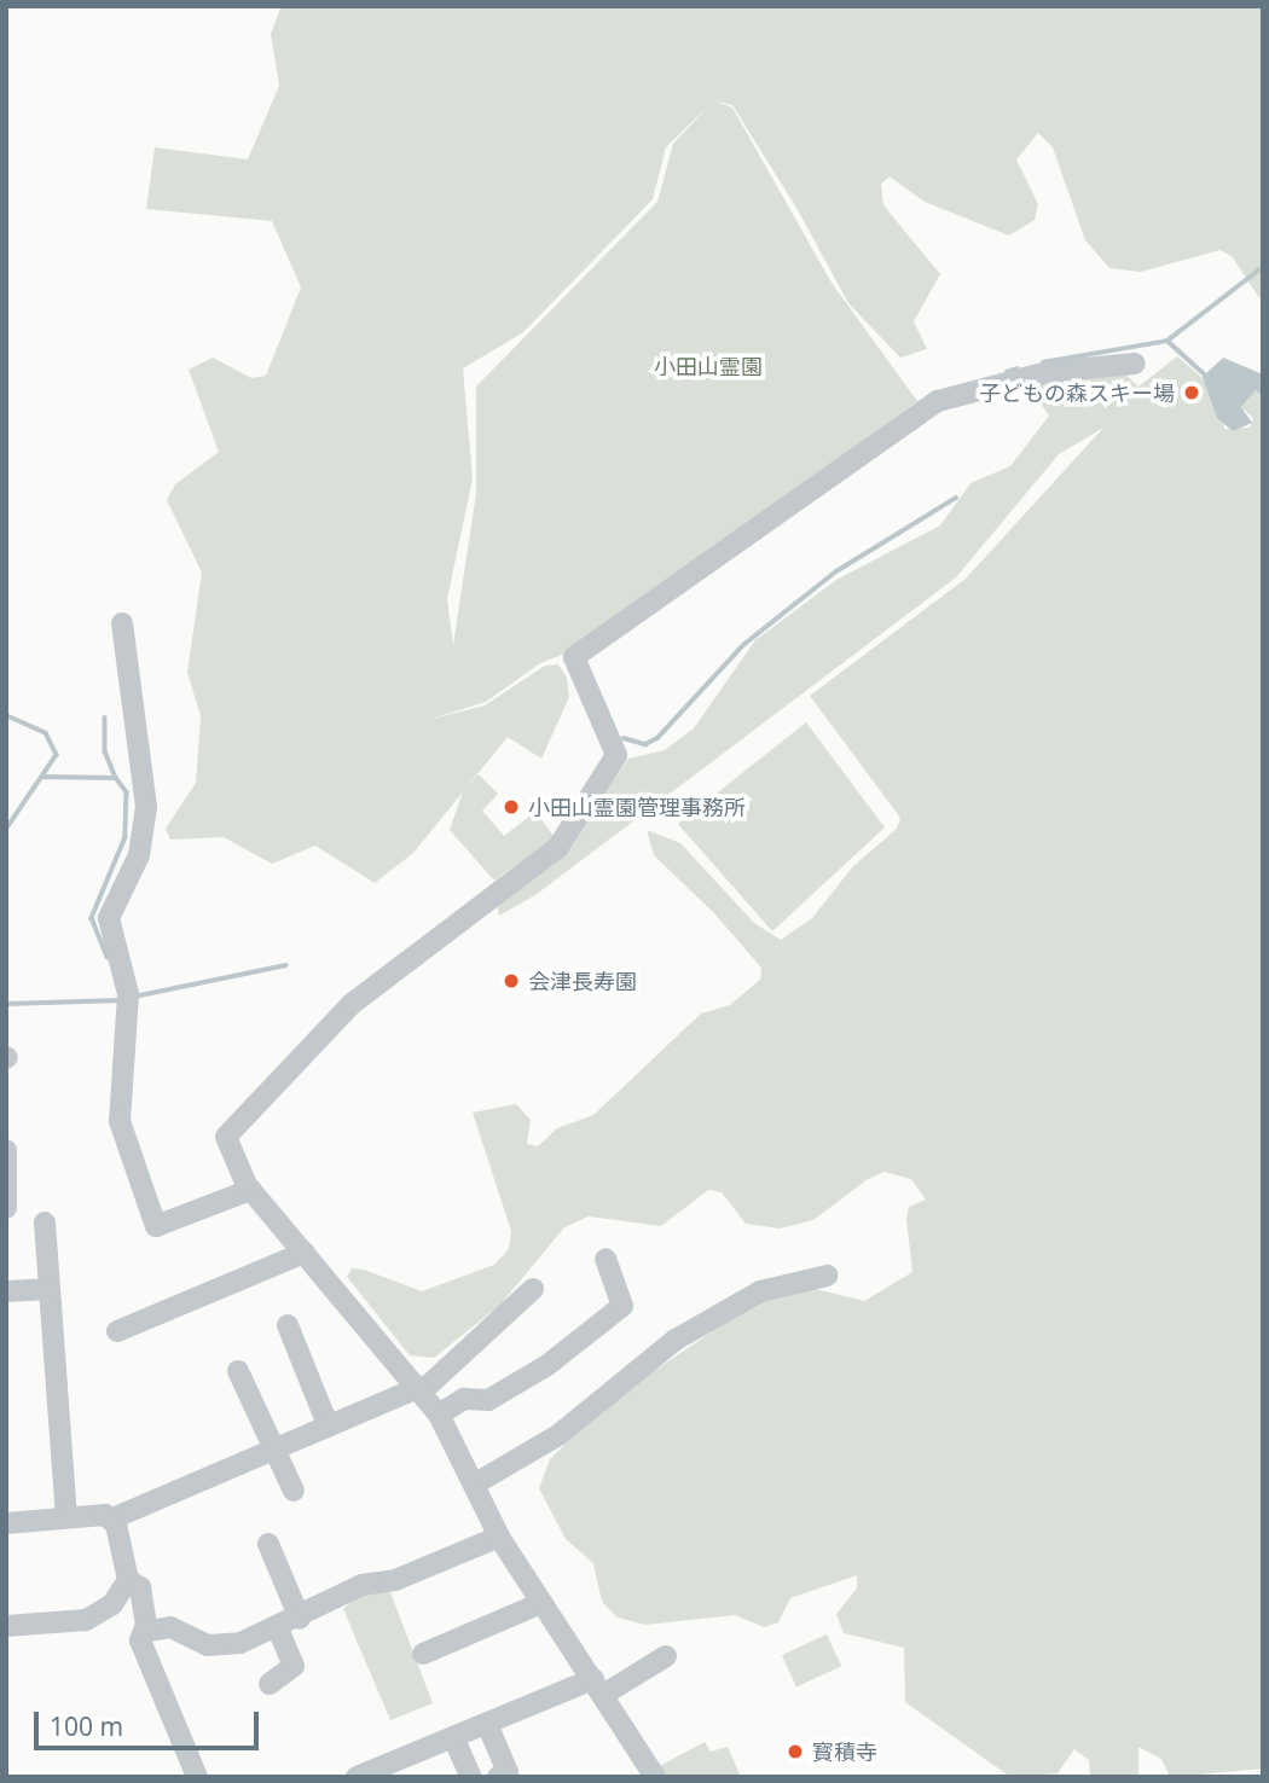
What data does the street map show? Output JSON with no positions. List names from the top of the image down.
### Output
{
  "parks": ["小田山霊園"],
  "places": [
    "子どもの森スキー場",
    "小田山霊園管理事務所",
    "会津長寿園",
    "寳積寺"
  ],
  "scale_bar": "100 m"
}
